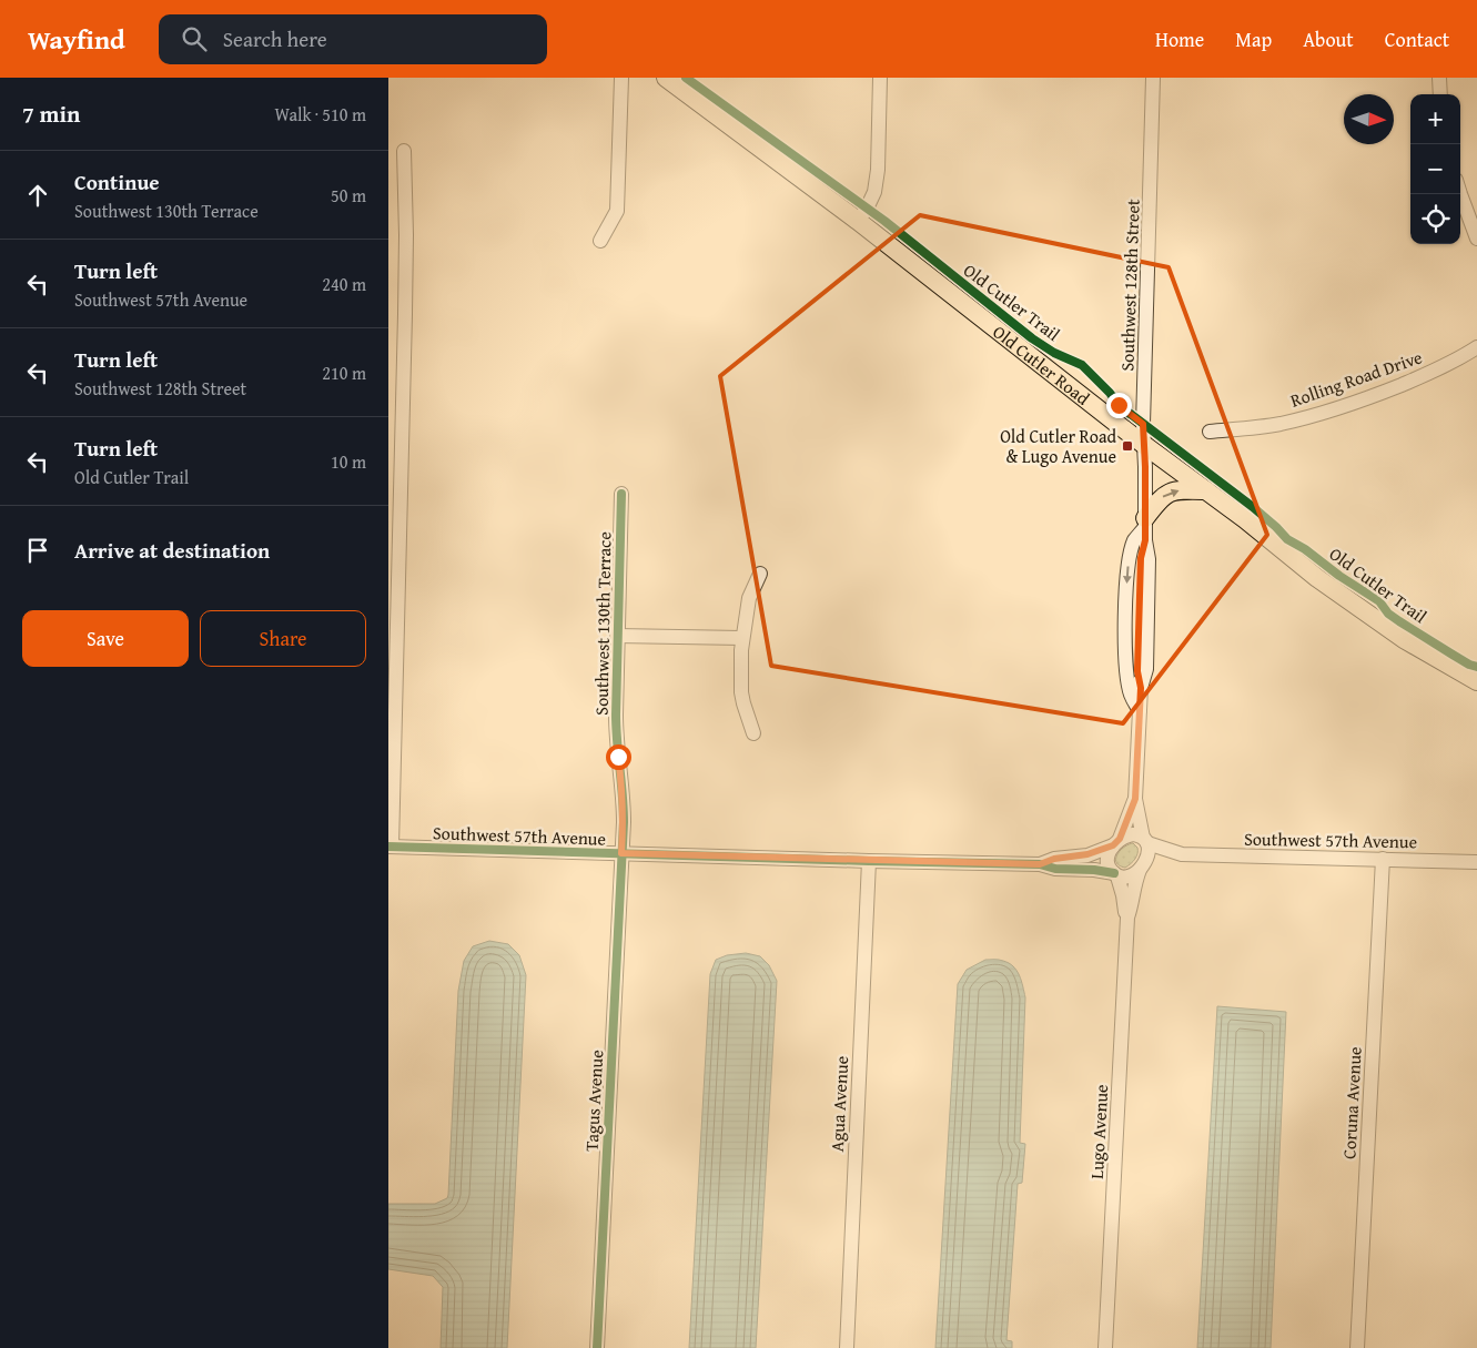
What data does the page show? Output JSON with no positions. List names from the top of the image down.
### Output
{
  "streets": {
    "main road": ["Old Cutler Road"],
    "street": [
      "Southwest 128th Street",
      "Rolling Road Drive",
      "Southwest 130th Terrace",
      "Southwest 57th Avenue",
      "Tagus Avenue",
      "Coruna Avenue",
      "Agua Avenue",
      "Lugo Avenue"
    ],
    "cycle path": ["Old Cutler Trail"]
  },
  "crossings": [
    ["Southwest 128th Street", "Old Cutler Road"],
    ["Southwest 128th Street", "Southwest 57th Avenue"],
    ["Southwest 130th Terrace", "Southwest 57th Avenue"],
    ["Southwest 130th Terrace", "Tagus Avenue"],
    ["Southwest 57th Avenue", "Tagus Avenue"],
    ["Southwest 57th Avenue", "Coruna Avenue"],
    ["Southwest 57th Avenue", "Agua Avenue"]
  ],
  "places": {
    "transit": ["Old Cutler Road & Lugo Avenue"]
  },
  "north": "right",
  "page": {
    "header": "Wayfind",
    "search": "Search here",
    "nav": [
      "Home",
      "Map",
      "About",
      "Contact"
    ],
    "heading": ["7 min", "Walk · 510 m"],
    "map_buttons": ["+", "−"],
    "list": [
      ["Continue", "Southwest 130th Terrace", "50 m"],
      ["Turn left", "Southwest 57th Avenue", "240 m"],
      ["Turn left", "Southwest 128th Street", "210 m"],
      ["Turn left", "Old Cutler Trail", "10 m"],
      "Arrive at destination"
    ],
    "buttons": ["Save", "Share"]
  }
}
